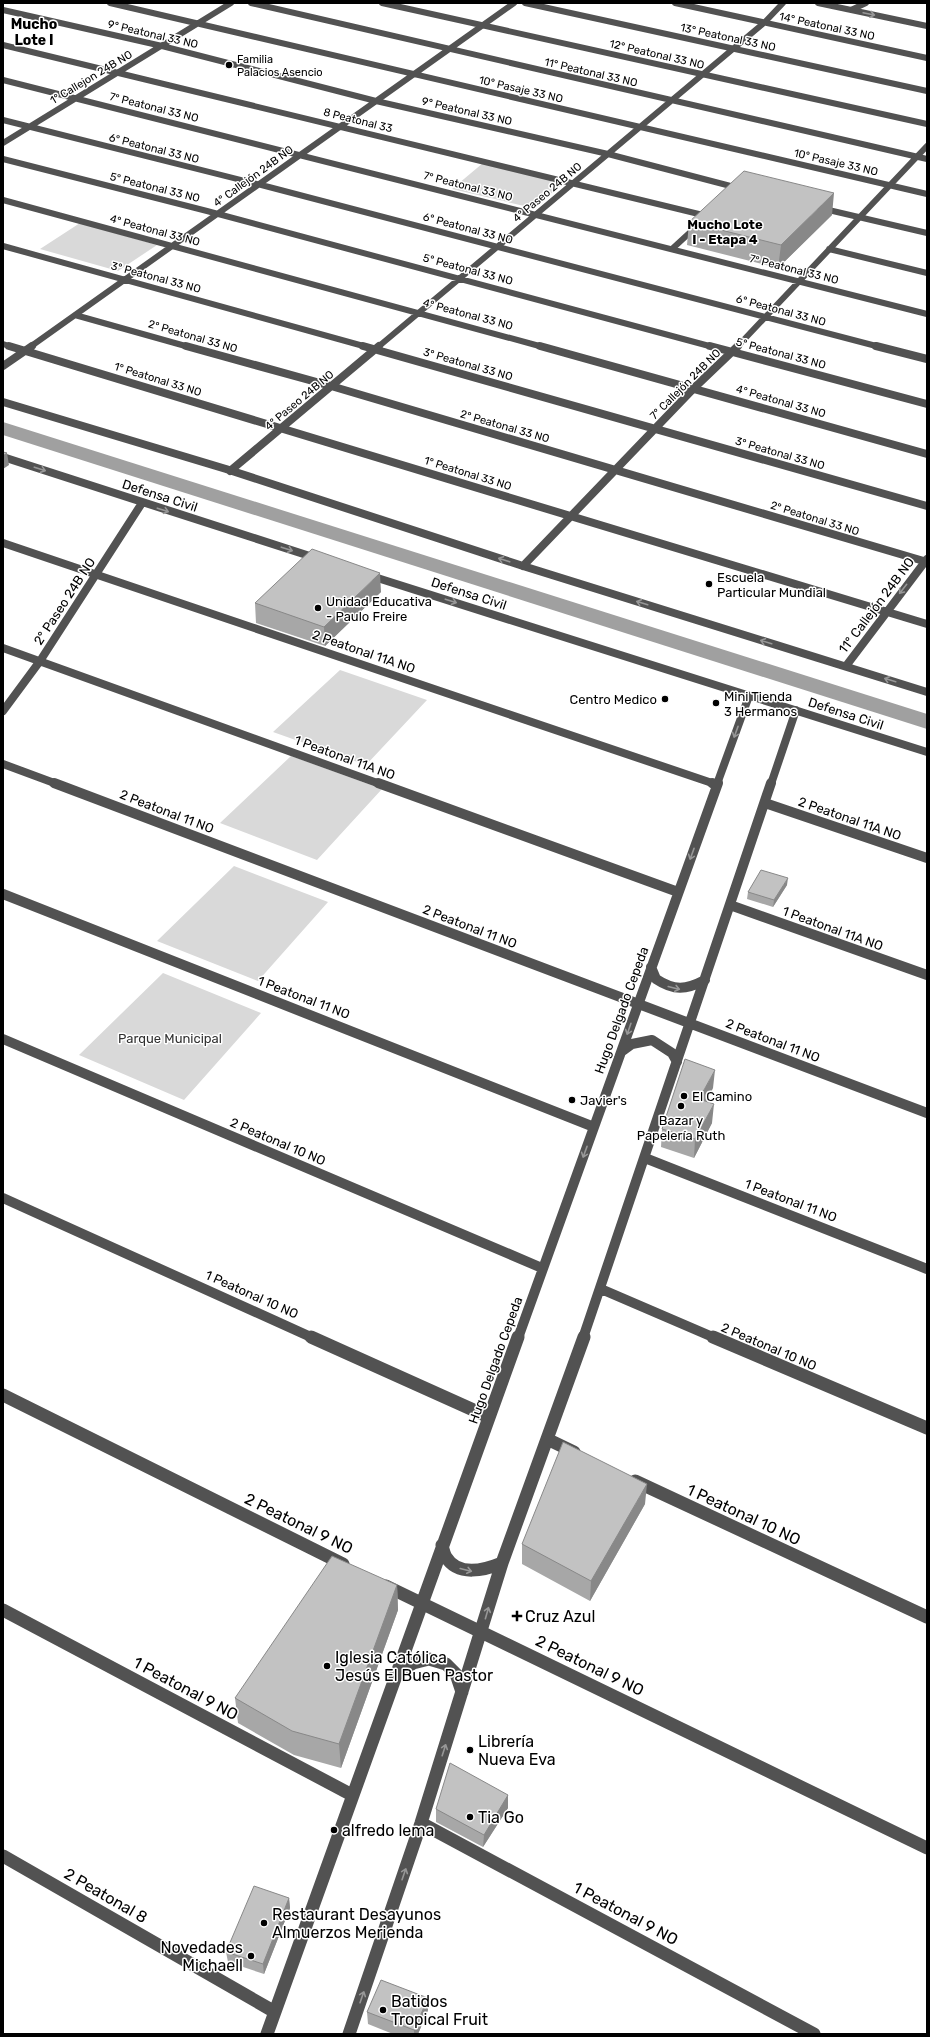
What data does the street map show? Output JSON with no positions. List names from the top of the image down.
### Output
{
  "streets": {
    "street": [
      "14° Peatonal 33 NO",
      "9° Peatonal 33 NO",
      "13° Peatonal 33 NO",
      "12° Peatonal 33 NO",
      "11° Peatonal 33 NO",
      "1° Callejon 24B NO",
      "10° Pasaje 33 NO",
      "7° Peatonal 33 NO",
      "8 Peatonal 33",
      "6° Peatonal 33 NO",
      "4° Callejón 24B NO",
      "5° Peatonal 33 NO",
      "4° Paseo 24B NO",
      "4° Peatonal 33 NO",
      "3° Peatonal 33 NO",
      "2° Peatonal 33 NO",
      "1° Peatonal 33 NO",
      "7° Callejón 24B NO",
      "Defensa Civil",
      "2° Paseo 24B NO",
      "11° Callejón 24B NO",
      "2 Peatonal 11A NO",
      "1 Peatonal 11A NO",
      "2 Peatonal 11 NO",
      "1 Peatonal 11 NO",
      "Hugo Delgado Cepeda",
      "2 Peatonal 10 NO",
      "1 Peatonal 10 NO",
      "2 Peatonal 9 NO",
      "1 Peatonal 9 NO",
      "2 Peatonal 8"
    ]
  },
  "crossings": [
    ["14° Peatonal 33 NO", "4° Paseo 24B NO"],
    ["9° Peatonal 33 NO", "1° Callejon 24B NO"],
    ["9° Peatonal 33 NO", "4° Callejón 24B NO"],
    ["9° Peatonal 33 NO", "4° Paseo 24B NO"],
    ["13° Peatonal 33 NO", "4° Paseo 24B NO"],
    ["12° Peatonal 33 NO", "4° Callejón 24B NO"],
    ["12° Peatonal 33 NO", "4° Paseo 24B NO"],
    ["11° Peatonal 33 NO", "4° Callejón 24B NO"],
    ["11° Peatonal 33 NO", "4° Paseo 24B NO"],
    ["11° Peatonal 33 NO", "7° Callejón 24B NO"],
    ["1° Callejon 24B NO", "10° Pasaje 33 NO"],
    ["1° Callejon 24B NO", "7° Peatonal 33 NO"],
    ["1° Callejon 24B NO", "8 Peatonal 33"],
    ["1° Callejon 24B NO", "6° Peatonal 33 NO"],
    ["10° Pasaje 33 NO", "4° Callejón 24B NO"],
    ["10° Pasaje 33 NO", "4° Paseo 24B NO"],
    ["10° Pasaje 33 NO", "7° Callejón 24B NO"],
    ["7° Peatonal 33 NO", "8 Peatonal 33"],
    ["7° Peatonal 33 NO", "4° Callejón 24B NO"],
    ["7° Peatonal 33 NO", "4° Paseo 24B NO"],
    ["7° Peatonal 33 NO", "7° Callejón 24B NO"],
    ["8 Peatonal 33", "4° Callejón 24B NO"],
    ["8 Peatonal 33", "4° Paseo 24B NO"],
    ["6° Peatonal 33 NO", "4° Callejón 24B NO"],
    ["6° Peatonal 33 NO", "4° Paseo 24B NO"],
    ["6° Peatonal 33 NO", "7° Callejón 24B NO"],
    ["4° Callejón 24B NO", "5° Peatonal 33 NO"],
    ["4° Callejón 24B NO", "4° Peatonal 33 NO"],
    ["4° Callejón 24B NO", "3° Peatonal 33 NO"],
    ["4° Callejón 24B NO", "2° Peatonal 33 NO"],
    ["4° Callejón 24B NO", "1° Peatonal 33 NO"],
    ["5° Peatonal 33 NO", "4° Paseo 24B NO"],
    ["5° Peatonal 33 NO", "7° Callejón 24B NO"],
    ["4° Paseo 24B NO", "4° Peatonal 33 NO"],
    ["4° Paseo 24B NO", "3° Peatonal 33 NO"],
    ["4° Paseo 24B NO", "2° Peatonal 33 NO"],
    ["4° Paseo 24B NO", "1° Peatonal 33 NO"],
    ["4° Peatonal 33 NO", "7° Callejón 24B NO"],
    ["3° Peatonal 33 NO", "7° Callejón 24B NO"],
    ["2° Peatonal 33 NO", "7° Callejón 24B NO"],
    ["2° Peatonal 33 NO", "11° Callejón 24B NO"],
    ["1° Peatonal 33 NO", "7° Callejón 24B NO"],
    ["1° Peatonal 33 NO", "11° Callejón 24B NO"],
    ["Defensa Civil", "2° Paseo 24B NO"],
    ["Defensa Civil", "Hugo Delgado Cepeda"],
    ["2° Paseo 24B NO", "2 Peatonal 11A NO"],
    ["2° Paseo 24B NO", "1 Peatonal 11A NO"],
    ["2 Peatonal 11A NO", "Hugo Delgado Cepeda"],
    ["1 Peatonal 11A NO", "Hugo Delgado Cepeda"],
    ["2 Peatonal 11 NO", "Hugo Delgado Cepeda"],
    ["1 Peatonal 11 NO", "Hugo Delgado Cepeda"],
    ["Hugo Delgado Cepeda", "2 Peatonal 10 NO"],
    ["Hugo Delgado Cepeda", "1 Peatonal 10 NO"],
    ["Hugo Delgado Cepeda", "2 Peatonal 9 NO"],
    ["Hugo Delgado Cepeda", "1 Peatonal 9 NO"],
    ["Hugo Delgado Cepeda", "2 Peatonal 8"]
  ],
  "one_way": ["11° Callejón 24B NO"],
  "districts": ["Mucho Lote I", "Mucho Lote I - Etapa 4"],
  "parks": ["Parque Municipal"],
  "places": {
    "other": [
      "Familia Palacios Asencio",
      "Escuela Particular Mundial",
      "Unidad Educativa - Paulo Freire",
      "Centro Medico",
      "Mini Tienda 3 Hermanos",
      "El Camino",
      "Javier's",
      "Bazar y Papelería Ruth",
      "Iglesia Católica Jesús El Buen Pastor",
      "Librería Nueva Eva",
      "Tia Go",
      "alfredo lema",
      "Restaurant Desayunos Almuerzos Merienda",
      "Novedades Michaell",
      "Batidos Tropical Fruit"
    ],
    "health": ["Cruz Azul"]
  }
}
